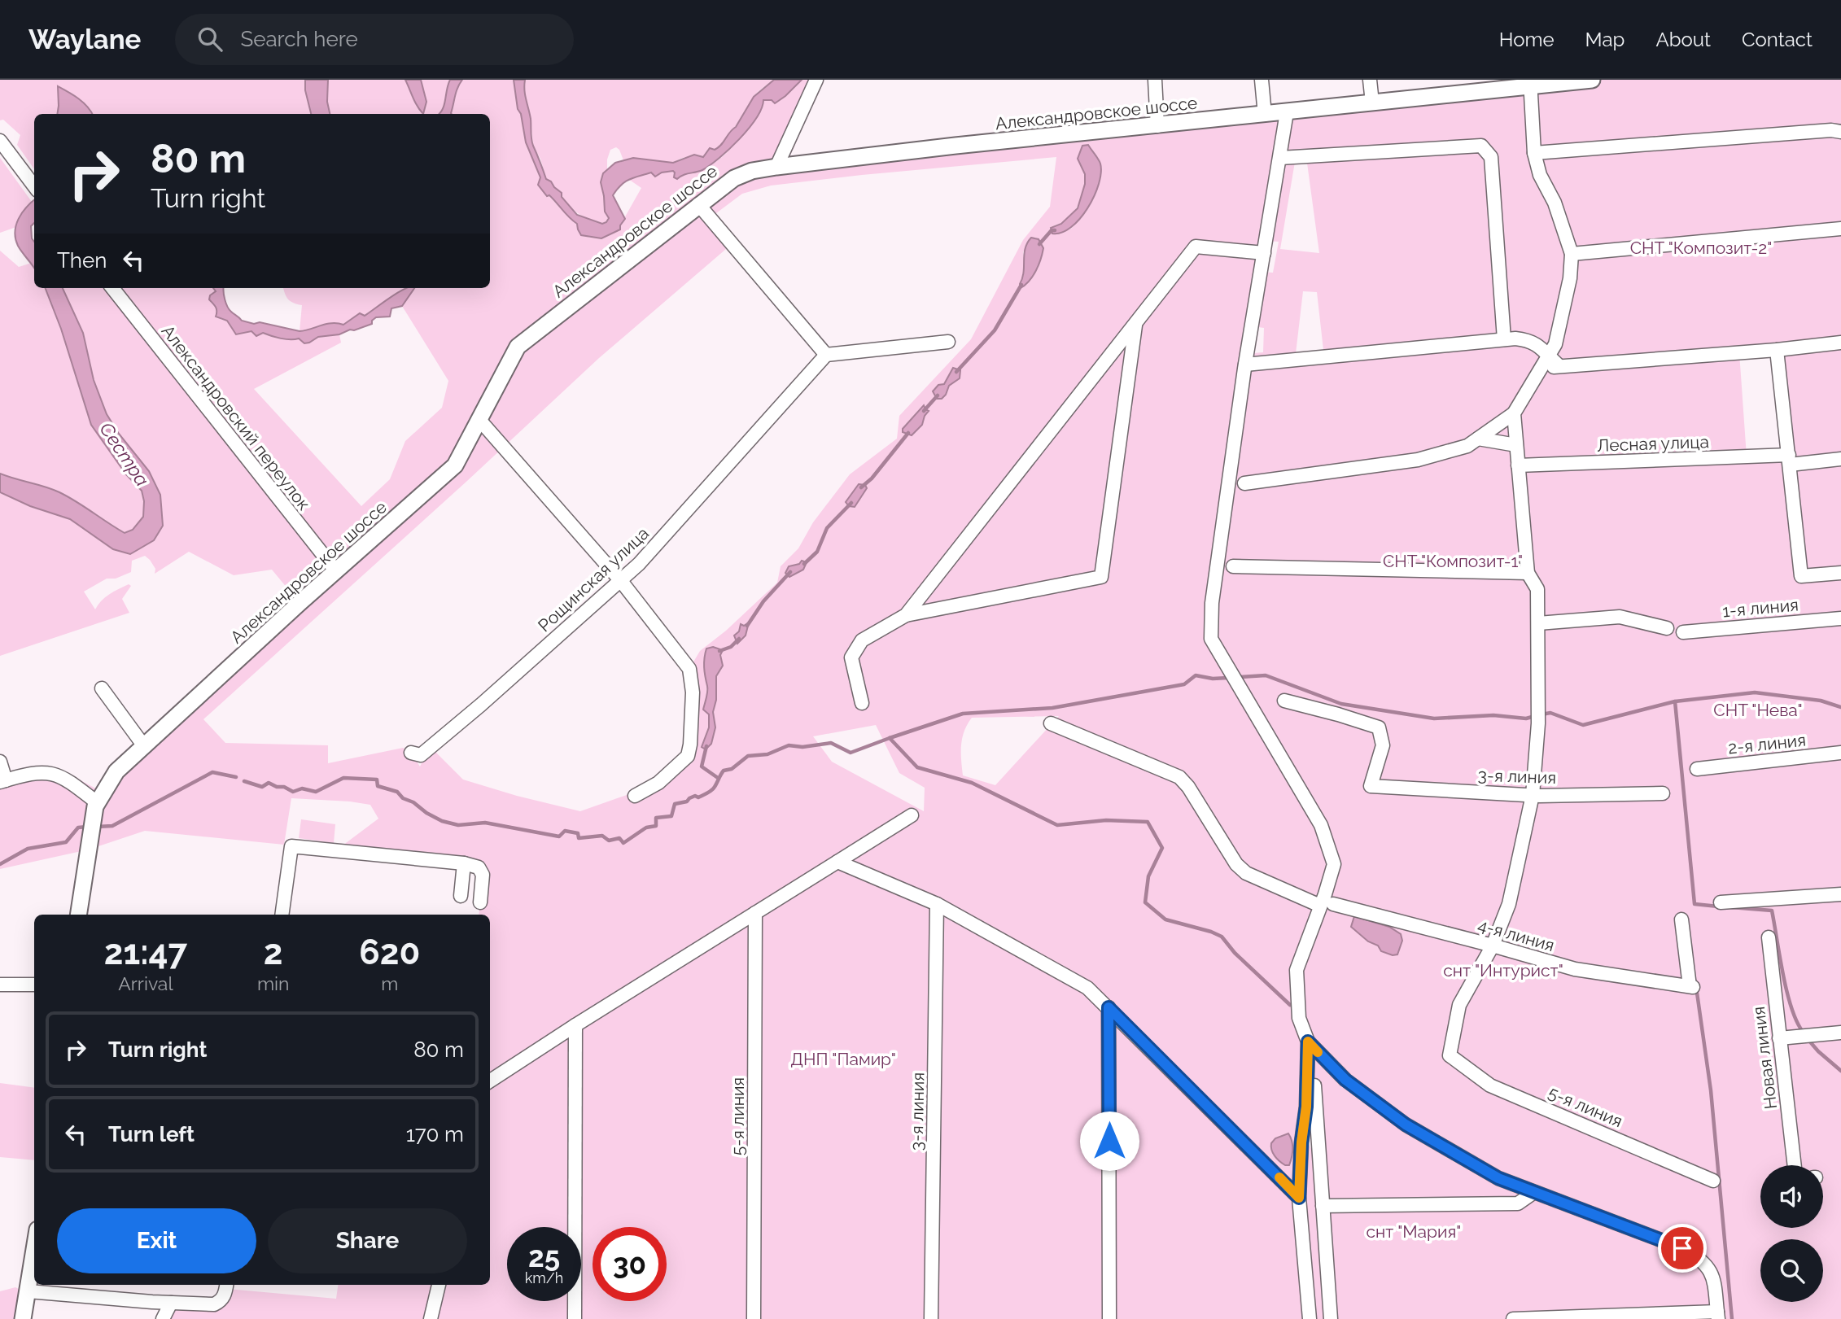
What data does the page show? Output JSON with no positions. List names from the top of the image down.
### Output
{
  "streets": {
    "street": [
      "Александровское шоссе",
      "Александровский переулок",
      "Лесная улица",
      "Рощинская улица",
      "1-я линия",
      "2-я линия",
      "3-я линия",
      "4-я линия",
      "Новая линия",
      "5-я линия"
    ]
  },
  "crossings": [
    ["Александровское шоссе", "Александровский переулок"],
    ["4-я линия", "5-я линия"]
  ],
  "water": ["Сестра"],
  "parks": [
    "СНТ \"Композит-2\"",
    "СНТ \"Композит-1\"",
    "СНТ \"Нева\"",
    "снт \"Интурист\"",
    "ДНП \"Памир\"",
    "снт \"Мария\""
  ],
  "page": {
    "header": "Waylane",
    "search": "Search here",
    "nav": [
      "Home",
      "Map",
      "About",
      "Contact"
    ],
    "turn": ["80 m", "Turn right"],
    "then": "Then",
    "eta": [
      "21:47",
      "Arrival",
      "2",
      "min",
      "620",
      "m"
    ],
    "list": [
      {
        "name": "Turn right",
        "value": "80 m"
      },
      {
        "name": "Turn left",
        "value": "170 m"
      }
    ],
    "buttons": ["Exit", "Share"],
    "speed": "25 km/h",
    "limit": "30"
  }
}
